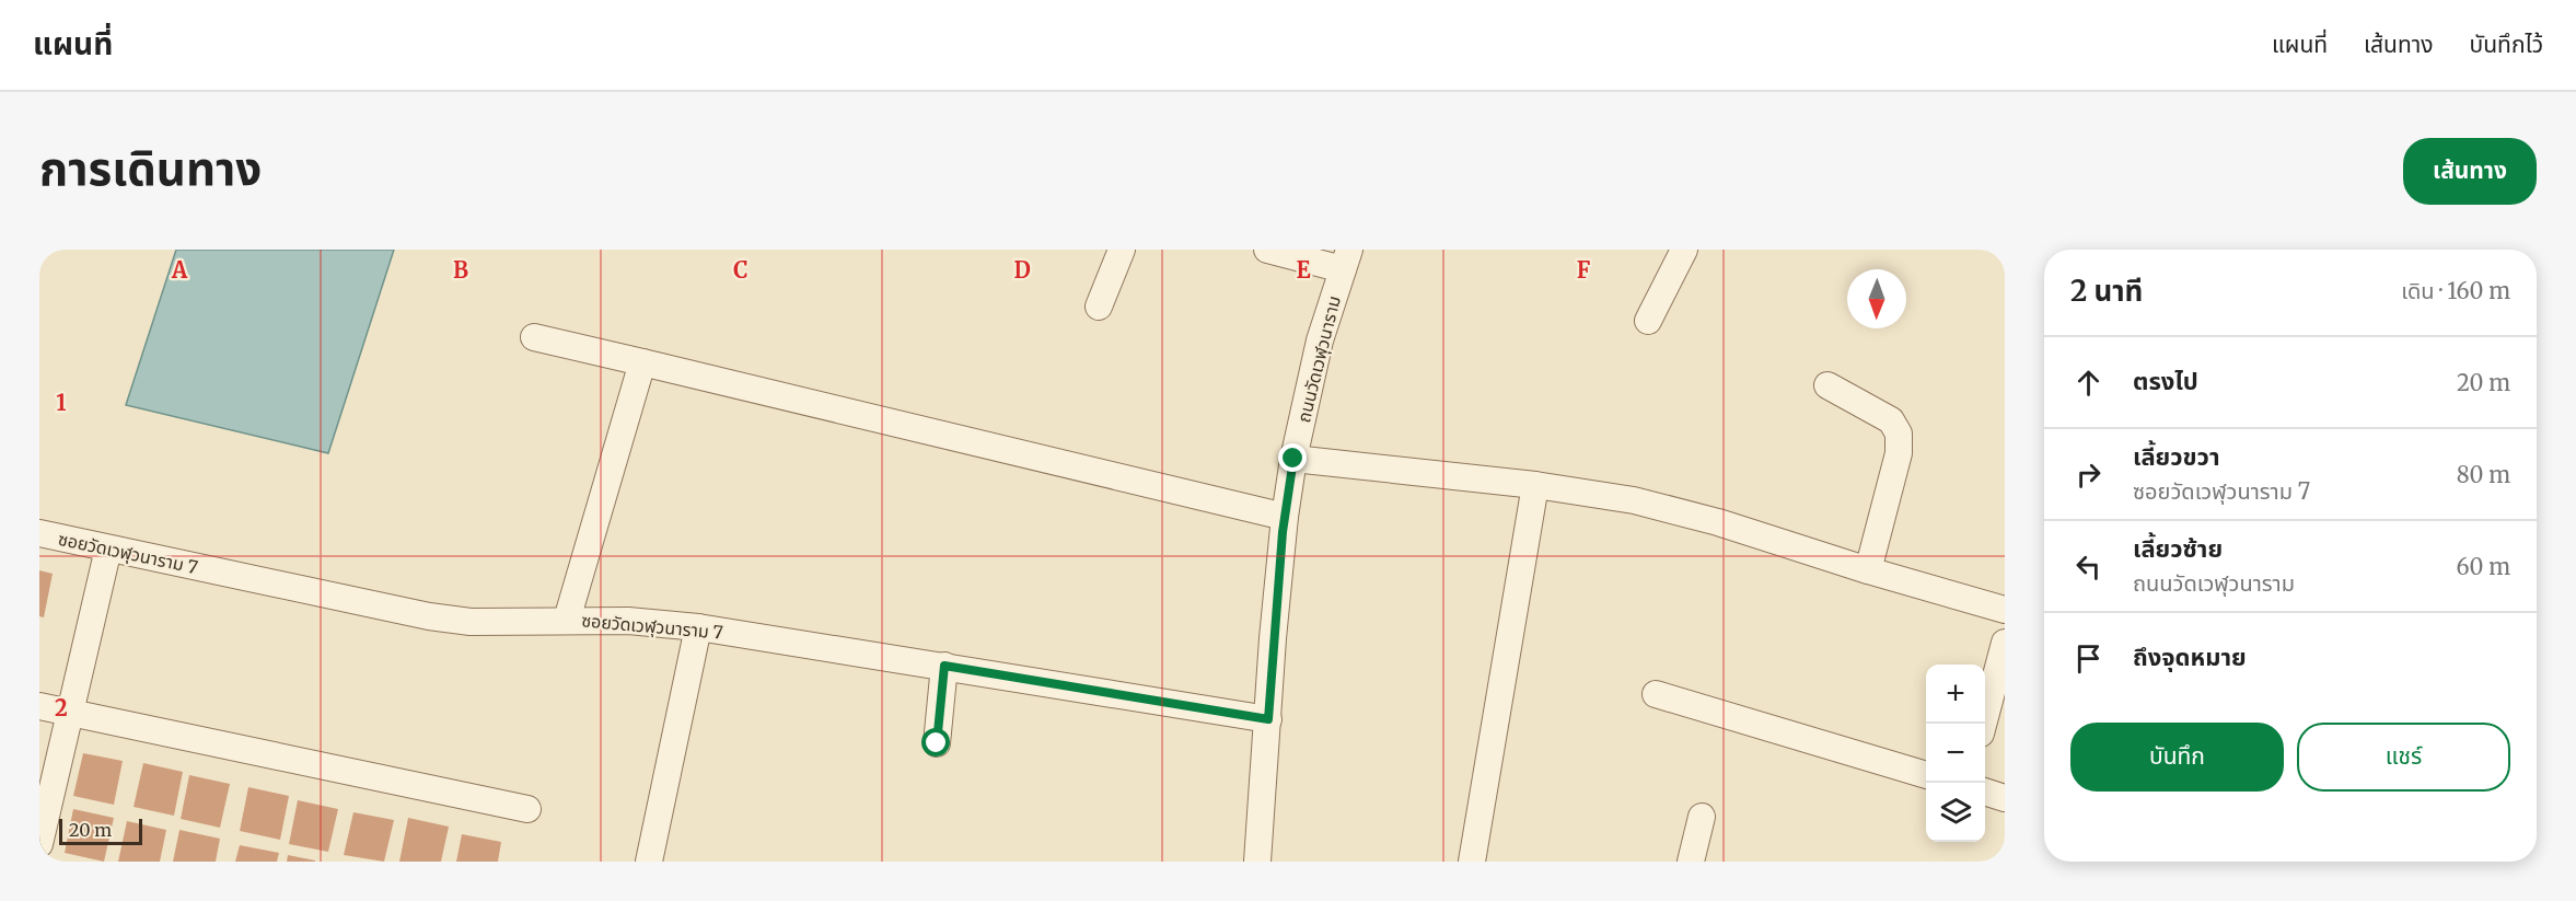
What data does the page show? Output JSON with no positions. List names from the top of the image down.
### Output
{
  "streets": {
    "street": ["ถนนวัดเวฬุวนาราม", "ซอยวัดเวฬุวนาราม 7"]
  },
  "crossings": [
    ["ถนนวัดเวฬุวนาราม", "ซอยวัดเวฬุวนาราม 7"]
  ],
  "scale_bar": "20 m",
  "north": "bottom",
  "page": {
    "header": "แผนที่",
    "nav": ["แผนที่", "เส้นทาง", "บันทึกไว้"],
    "title": "การเดินทาง",
    "buttons": [
      "เส้นทาง",
      ["บันทึก", "แชร์"]
    ],
    "heading": ["2 นาที", "เดิน · 160 m"],
    "list": [
      ["ตรงไป", "20 m"],
      ["เลี้ยวขวา", "ซอยวัดเวฬุวนาราม 7", "80 m"],
      ["เลี้ยวซ้าย", "ถนนวัดเวฬุวนาราม", "60 m"],
      "ถึงจุดหมาย"
    ],
    "map_buttons": ["+", "−"],
    "scale": "20 m"
  },
  "grid": {
    "columns": [
      "A",
      "B",
      "C",
      "D",
      "E",
      "F"
    ],
    "rows": ["1", "2"]
  }
}
